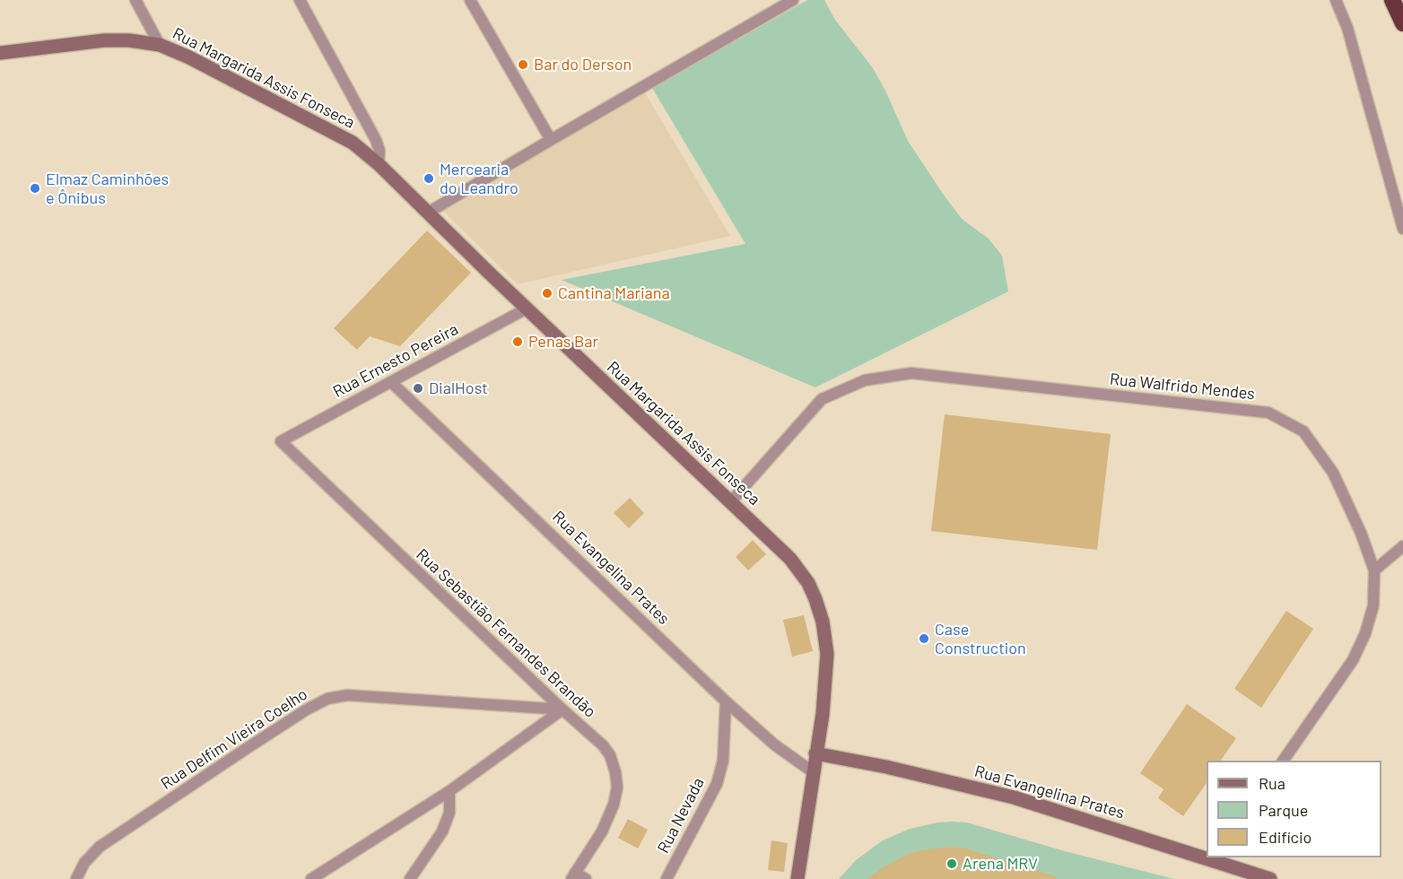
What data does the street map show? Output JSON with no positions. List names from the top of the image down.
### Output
{
  "streets": {
    "street": [
      "Rua Margarida Assis Fonseca",
      "Rua Ernesto Pereira",
      "Rua Walfrido Mendes",
      "Rua Evangelina Prates",
      "Rua Sebastião Fernandes Brandão",
      "Rua Delfim Vieira Coelho",
      "Rua Nevada"
    ]
  },
  "crossings": [
    ["Rua Margarida Assis Fonseca", "Rua Ernesto Pereira"],
    ["Rua Margarida Assis Fonseca", "Rua Walfrido Mendes"],
    ["Rua Margarida Assis Fonseca", "Rua Evangelina Prates"],
    ["Rua Ernesto Pereira", "Rua Evangelina Prates"],
    ["Rua Ernesto Pereira", "Rua Sebastião Fernandes Brandão"],
    ["Rua Evangelina Prates", "Rua Nevada"],
    ["Rua Sebastião Fernandes Brandão", "Rua Delfim Vieira Coelho"]
  ],
  "places": [
    "Bar do Derson",
    "Mercearia do Leandro",
    "Elmaz Caminhões e Ônibus",
    "Cantina Mariana",
    "Penas Bar",
    "DialHost",
    "Case Construction",
    "Arena MRV"
  ],
  "legend": ["Rua", "Parque", "Edifício"]
}
